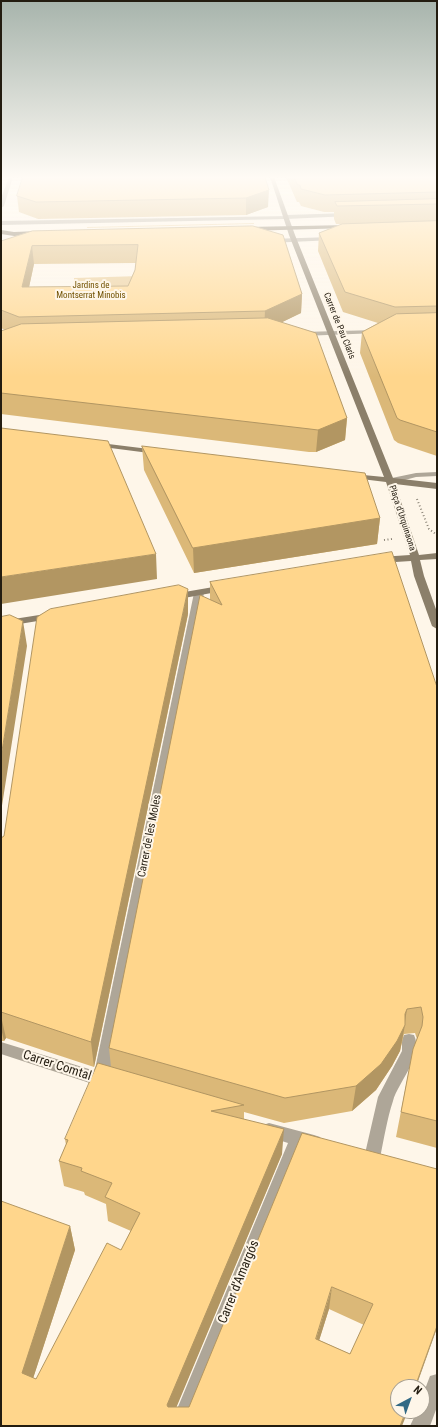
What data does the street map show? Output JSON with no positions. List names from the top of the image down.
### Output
{
  "streets": {
    "main road": ["Carrer de Pau Claris", "Plaça d'Urquinaona"],
    "street": ["Carrer de les Moles", "Carrer Comtal", "Carrer d'Amargós"]
  },
  "crossings": [
    ["Carrer de Pau Claris", "Plaça d'Urquinaona"],
    ["Carrer de les Moles", "Carrer Comtal"]
  ],
  "parks": ["Jardins de Montserrat Minobis"],
  "north": "top right"
}
